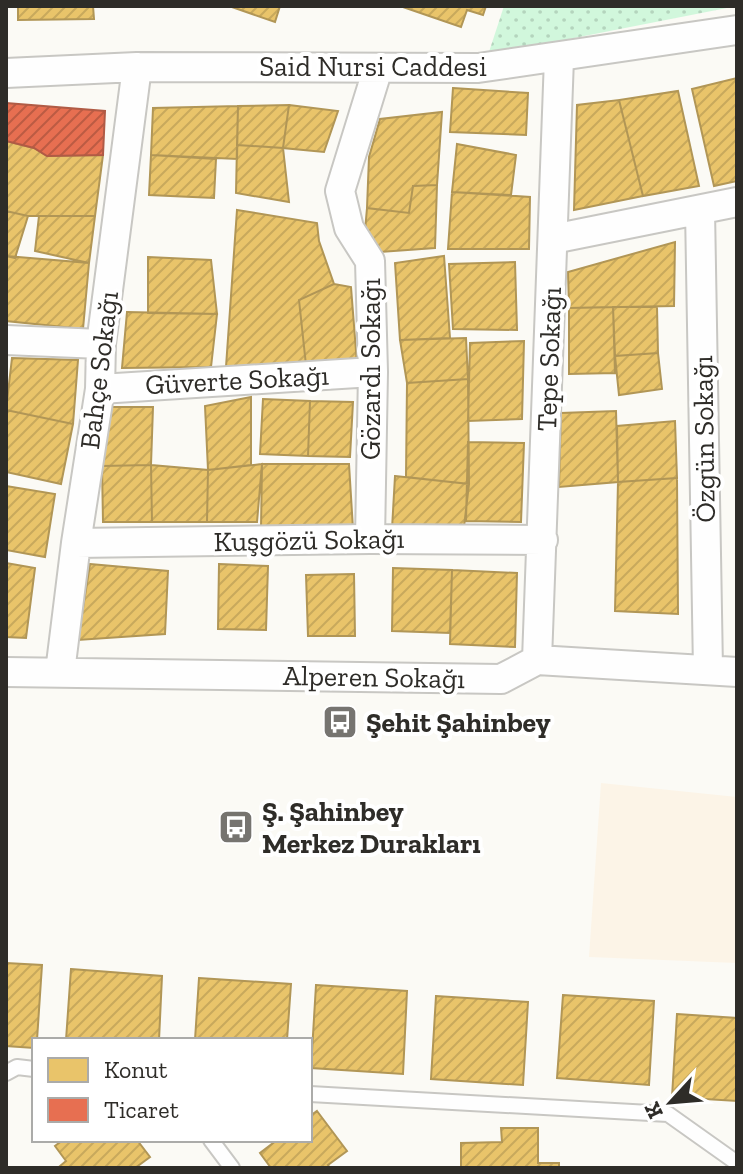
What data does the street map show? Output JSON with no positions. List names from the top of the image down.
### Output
{
  "streets": {
    "street": [
      "Said Nursi Caddesi",
      "Tepe Sokağı",
      "Gözardı Sokağı",
      "Bahçe Sokağı",
      "Güverte Sokağı",
      "Özgün Sokağı",
      "Kuşgözü Sokağı",
      "Alperen Sokağı"
    ]
  },
  "crossings": [
    ["Said Nursi Caddesi", "Tepe Sokağı"],
    ["Said Nursi Caddesi", "Gözardı Sokağı"],
    ["Said Nursi Caddesi", "Bahçe Sokağı"],
    ["Tepe Sokağı", "Kuşgözü Sokağı"],
    ["Tepe Sokağı", "Alperen Sokağı"],
    ["Gözardı Sokağı", "Güverte Sokağı"],
    ["Gözardı Sokağı", "Kuşgözü Sokağı"],
    ["Bahçe Sokağı", "Güverte Sokağı"],
    ["Bahçe Sokağı", "Kuşgözü Sokağı"],
    ["Bahçe Sokağı", "Alperen Sokağı"]
  ],
  "places": {
    "bus stop": ["Şehit Şahinbey", "Ş. Şahinbey Merkez Durakları"]
  },
  "legend": ["Konut", "Ticaret"],
  "north": "bottom left"
}
